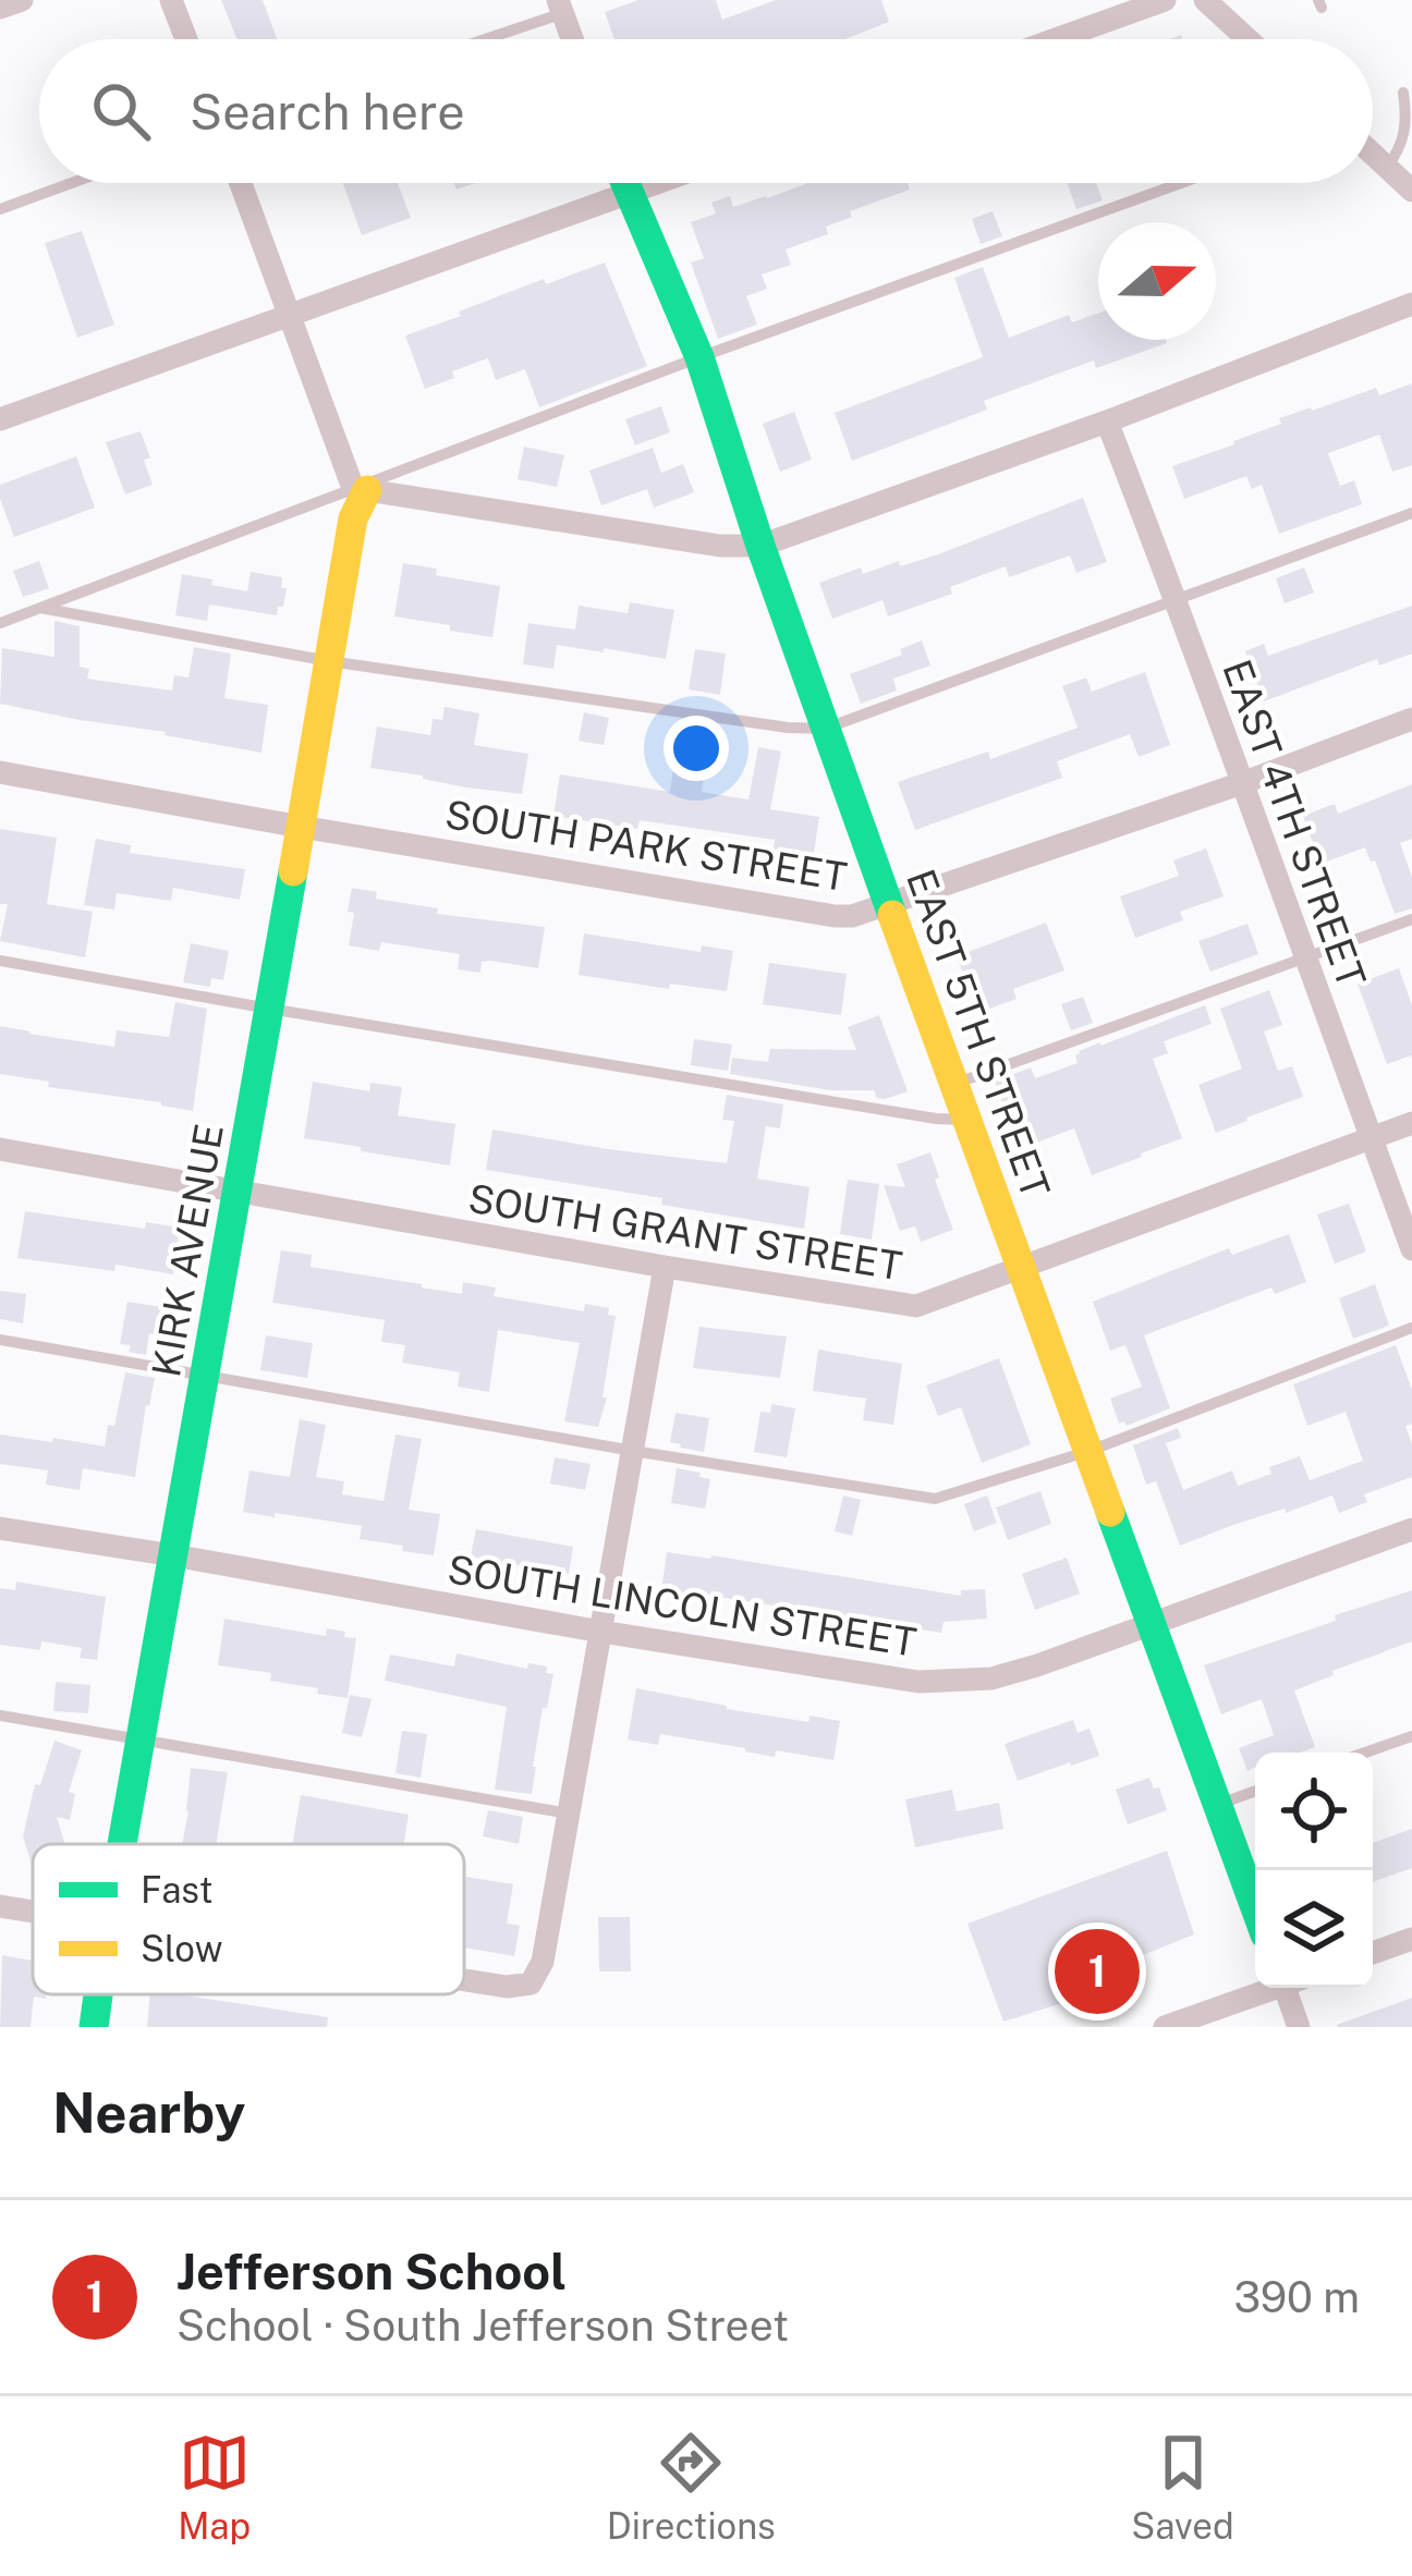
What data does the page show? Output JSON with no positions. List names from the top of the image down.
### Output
{
  "streets": {
    "street": [
      "EAST 4TH STREET",
      "SOUTH PARK STREET",
      "EAST 5TH STREET",
      "SOUTH GRANT STREET",
      "KIRK AVENUE",
      "SOUTH LINCOLN STREET"
    ]
  },
  "crossings": [
    ["EAST 4TH STREET", "SOUTH PARK STREET"],
    ["EAST 4TH STREET", "SOUTH GRANT STREET"],
    ["SOUTH PARK STREET", "EAST 5TH STREET"],
    ["SOUTH PARK STREET", "KIRK AVENUE"],
    ["EAST 5TH STREET", "SOUTH GRANT STREET"],
    ["EAST 5TH STREET", "SOUTH LINCOLN STREET"],
    ["SOUTH GRANT STREET", "KIRK AVENUE"],
    ["KIRK AVENUE", "SOUTH LINCOLN STREET"]
  ],
  "legend": ["Fast", "Slow"],
  "north": "right",
  "page": {
    "search": "Search here",
    "pins": "1",
    "heading": "Nearby",
    "list": [
      {
        "mark": "1",
        "name": "Jefferson School",
        "note": "School · South Jefferson Street",
        "value": "390 m"
      }
    ],
    "nav": ["Map", "Directions", "Saved"]
  }
}
